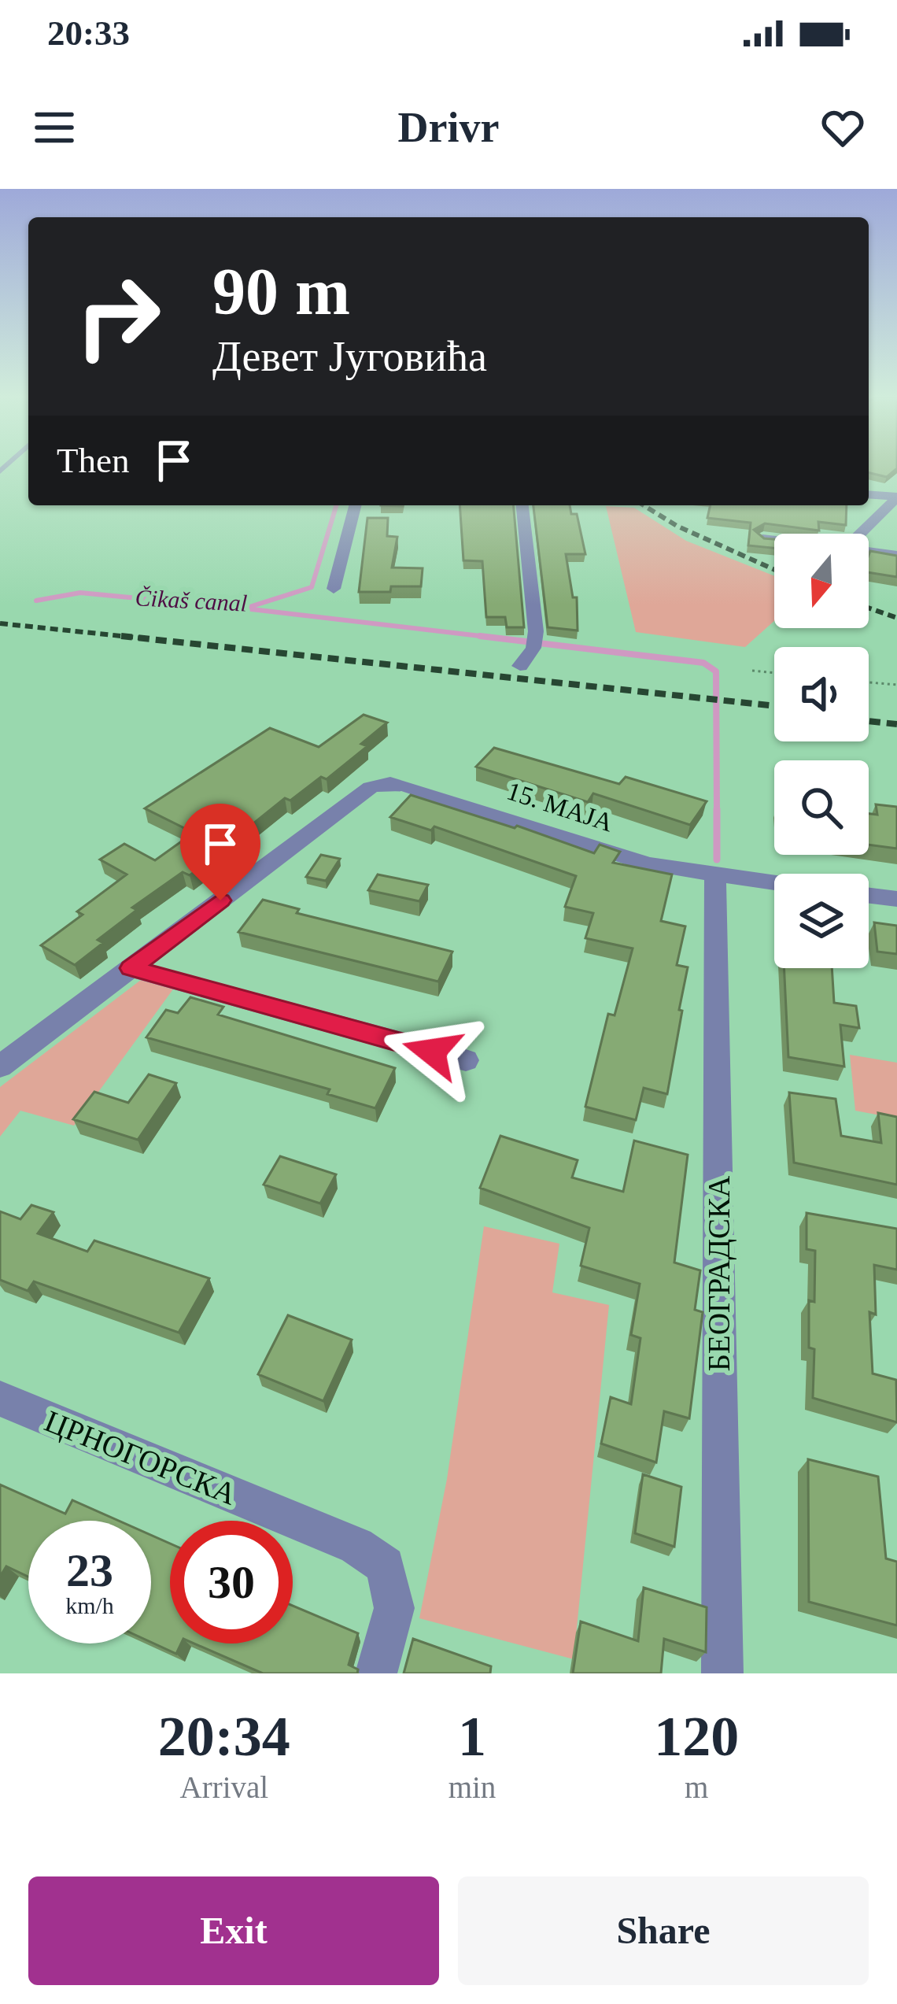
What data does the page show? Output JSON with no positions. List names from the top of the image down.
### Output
{
  "streets": {
    "street": ["15. МАЈА", "БЕОГРАДСКА", "ЦРНОГОРСКА"]
  },
  "crossings": [
    ["15. МАЈА", "БЕОГРАДСКА"]
  ],
  "water": ["Čikaš canal"],
  "north": "bottom",
  "page": {
    "status": "20:33",
    "header": "Drivr",
    "turn": ["90 m", "Девет Југовића"],
    "then": "Then",
    "speed": "23 km/h",
    "limit": "30",
    "eta": [
      "20:34",
      "Arrival",
      "1",
      "min",
      "120",
      "m"
    ],
    "buttons": ["Exit", "Share"]
  }
}
